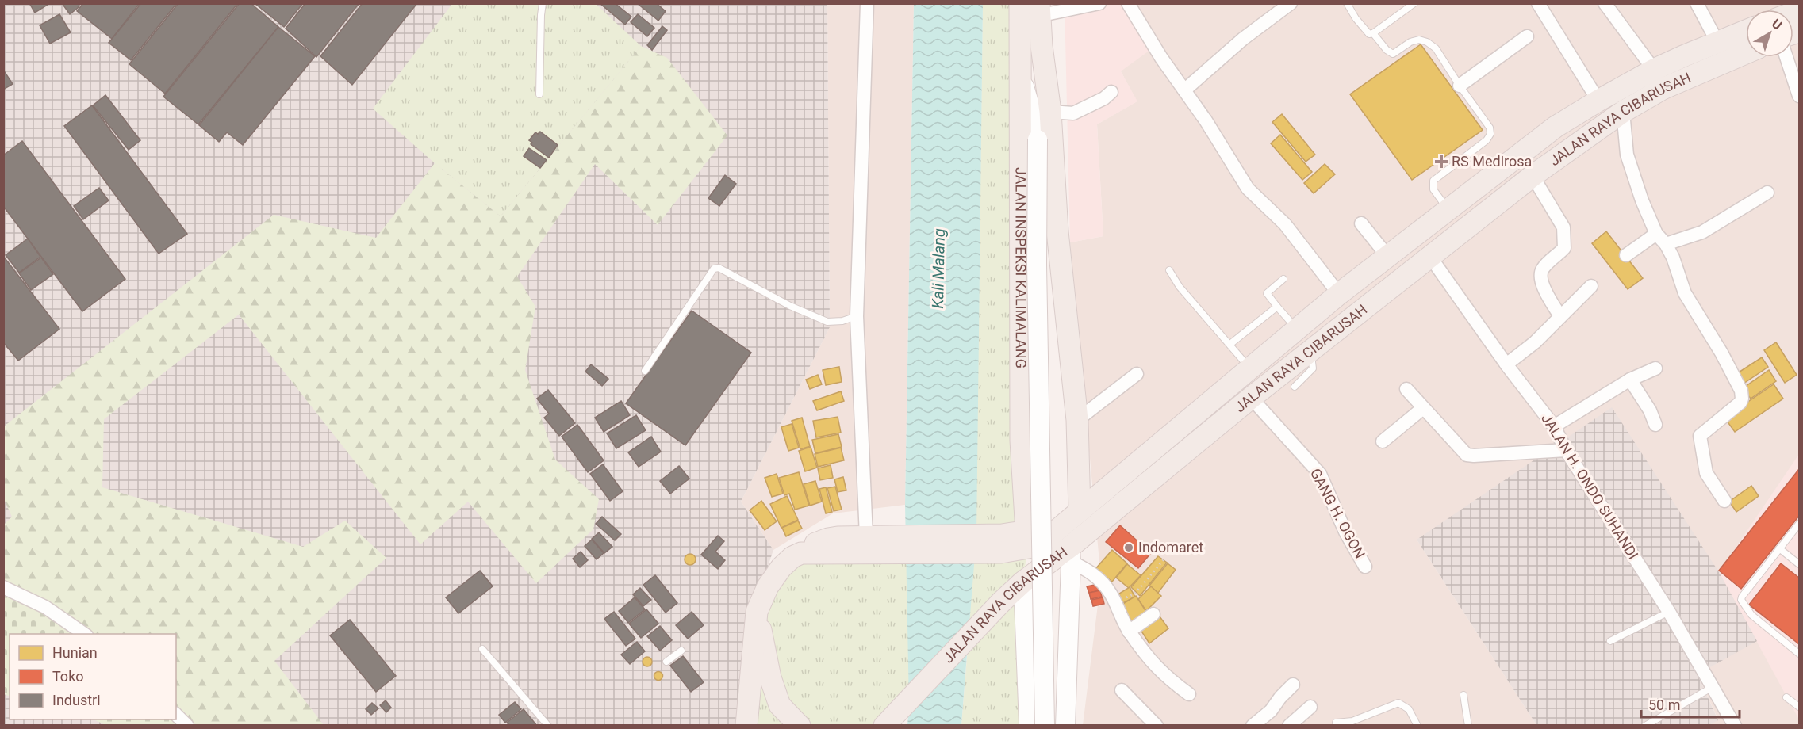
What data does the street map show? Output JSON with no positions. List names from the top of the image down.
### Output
{
  "streets": {
    "main road": ["JALAN RAYA CIBARUSAH", "JALAN INSPEKSI KALIMALANG"],
    "street": ["JALAN H. ONDO SUHANDI", "GANG H. OGON"]
  },
  "crossings": [
    ["JALAN RAYA CIBARUSAH", "JALAN INSPEKSI KALIMALANG"],
    ["JALAN RAYA CIBARUSAH", "JALAN H. ONDO SUHANDI"],
    ["JALAN RAYA CIBARUSAH", "GANG H. OGON"]
  ],
  "water": ["Kali Malang"],
  "places": {
    "health": ["RS Medirosa"],
    "other": ["Indomaret"]
  },
  "legend": ["Hunian", "Toko", "Industri"],
  "scale_bar": "50 m",
  "north": "top right"
}
